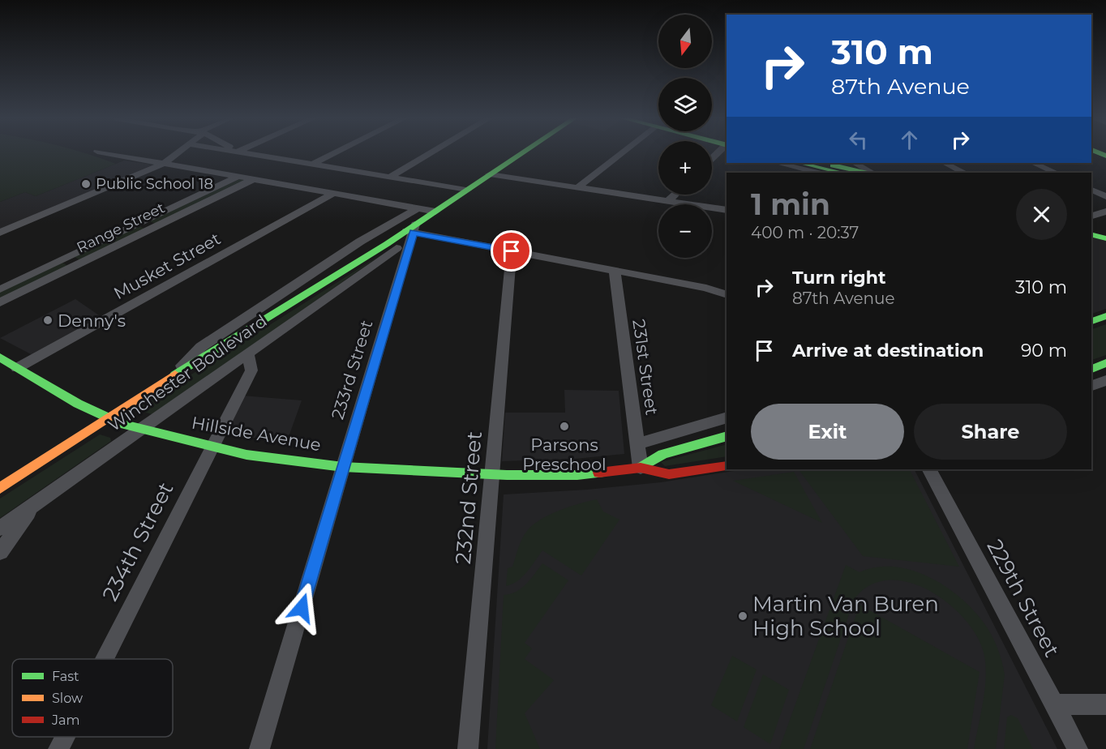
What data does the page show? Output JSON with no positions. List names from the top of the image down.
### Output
{
  "streets": {
    "main road": ["Winchester Boulevard", "Hillside Avenue"],
    "street": [
      "Range Street",
      "Musket Street",
      "231st Street",
      "233rd Street",
      "232nd Street",
      "234th Street",
      "229th Street"
    ]
  },
  "crossings": [
    ["Musket Street", "Hillside Avenue"],
    ["231st Street", "Hillside Avenue"],
    ["233rd Street", "Winchester Boulevard"],
    ["233rd Street", "Hillside Avenue"],
    ["Winchester Boulevard", "Hillside Avenue"],
    ["Winchester Boulevard", "234th Street"],
    ["Hillside Avenue", "232nd Street"],
    ["Hillside Avenue", "234th Street"]
  ],
  "places": [
    "Public School 18",
    "Denny's",
    "Parsons Preschool",
    "Martin Van Buren High School"
  ],
  "legend": ["Fast", "Slow", "Jam"],
  "north": "bottom",
  "page": {
    "map_buttons": ["+", "−"],
    "turn": ["310 m", "87th Avenue"],
    "heading": ["1 min", "400 m · 20:37"],
    "list": [
      {
        "name": "Turn right",
        "note": "87th Avenue",
        "value": "310 m"
      },
      {
        "name": "Arrive at destination",
        "value": "90 m"
      }
    ],
    "buttons": ["Exit", "Share"]
  }
}
